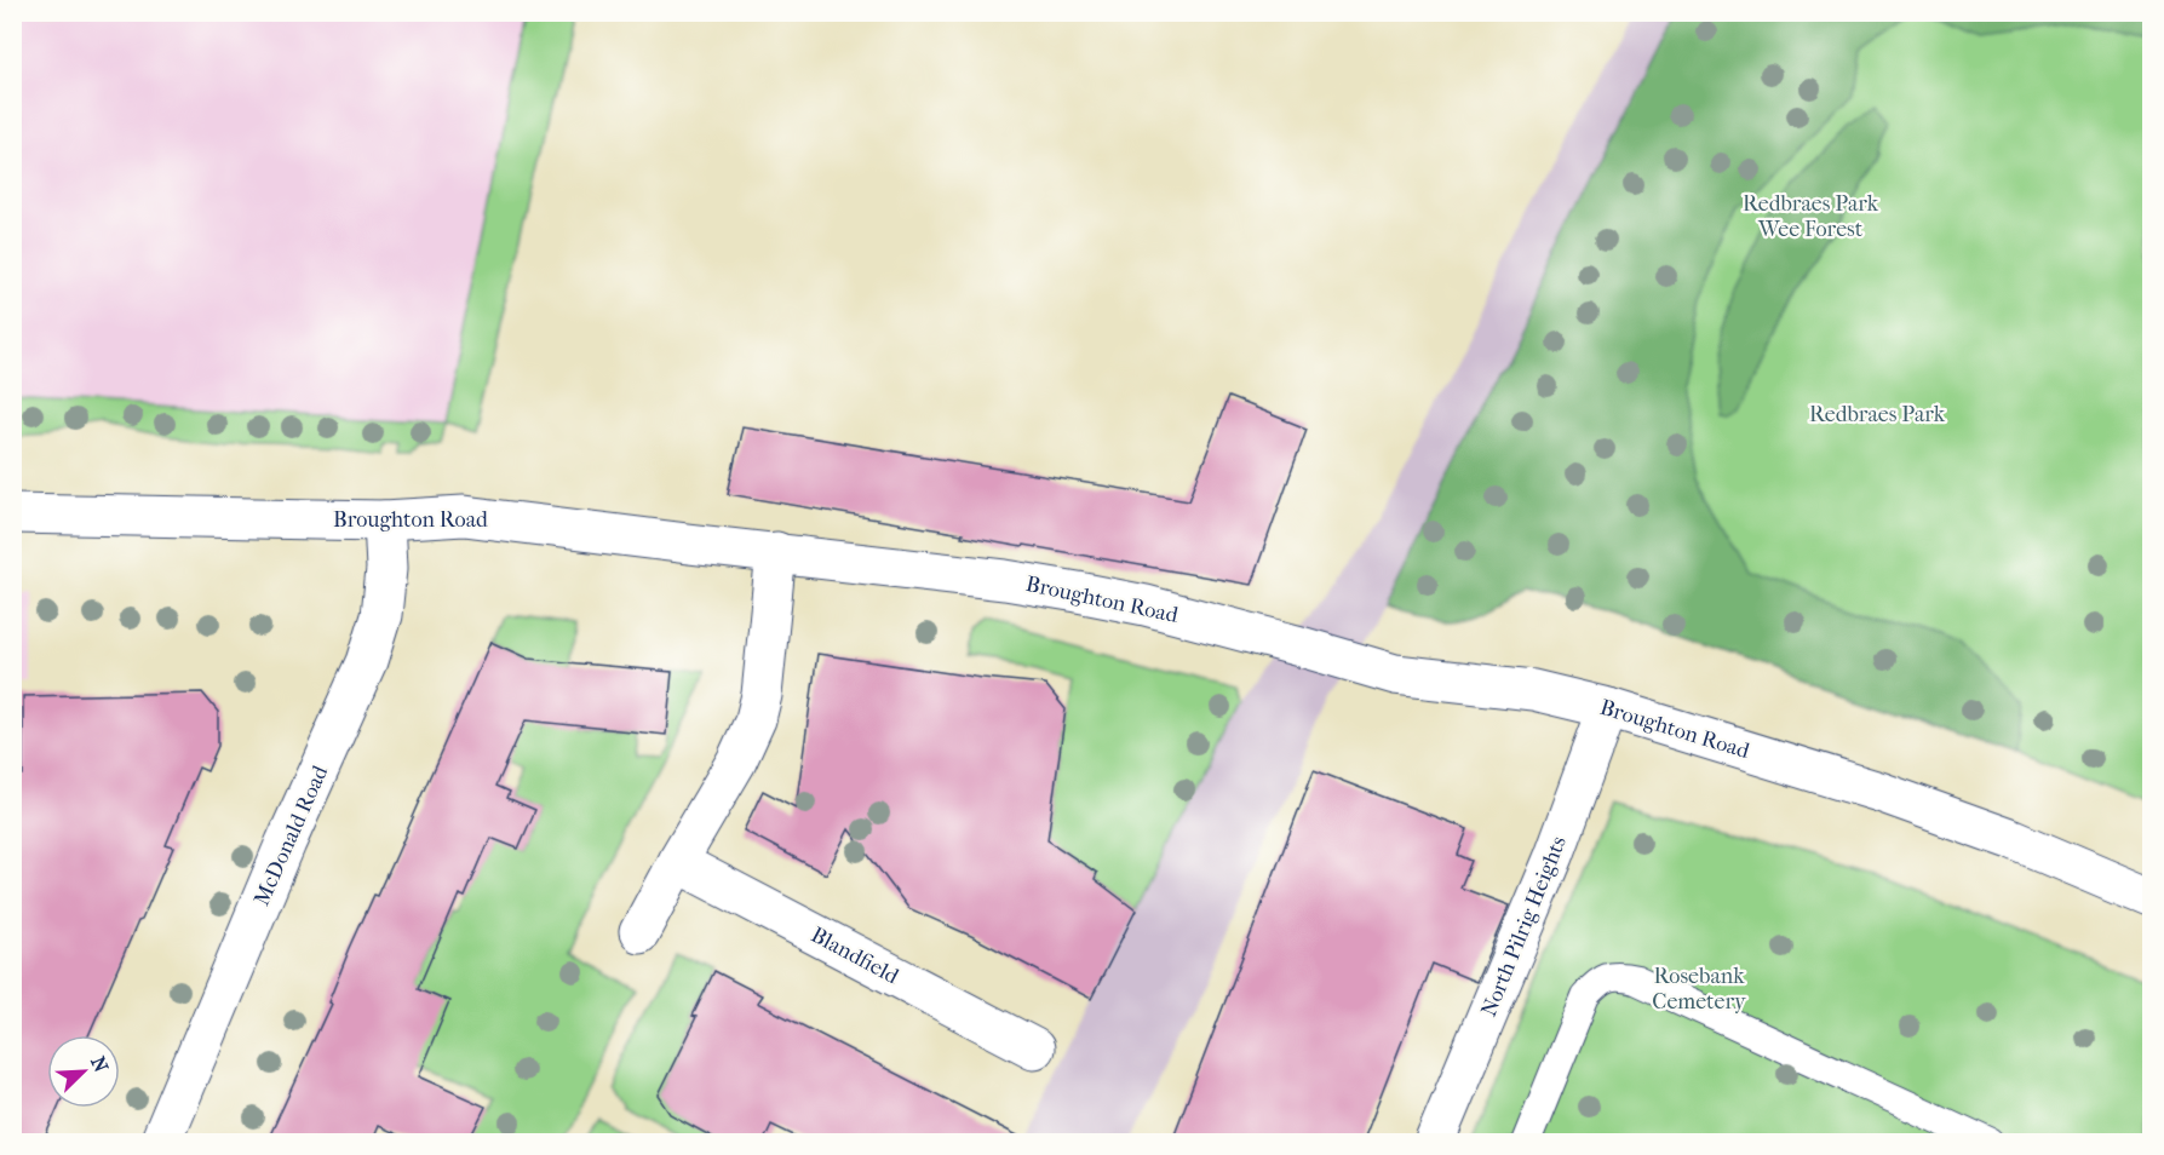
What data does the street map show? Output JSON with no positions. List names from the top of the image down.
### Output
{
  "streets": {
    "main road": [
      "Broughton Road",
      "McDonald Road",
      "North Pilrig Heights",
      "Blandfield"
    ]
  },
  "crossings": [
    ["Broughton Road", "McDonald Road"],
    ["Broughton Road", "North Pilrig Heights"]
  ],
  "parks": ["Redbraes Park Wee Forest", "Redbraes Park", "Rosebank Cemetery"],
  "north": "top right"
}
